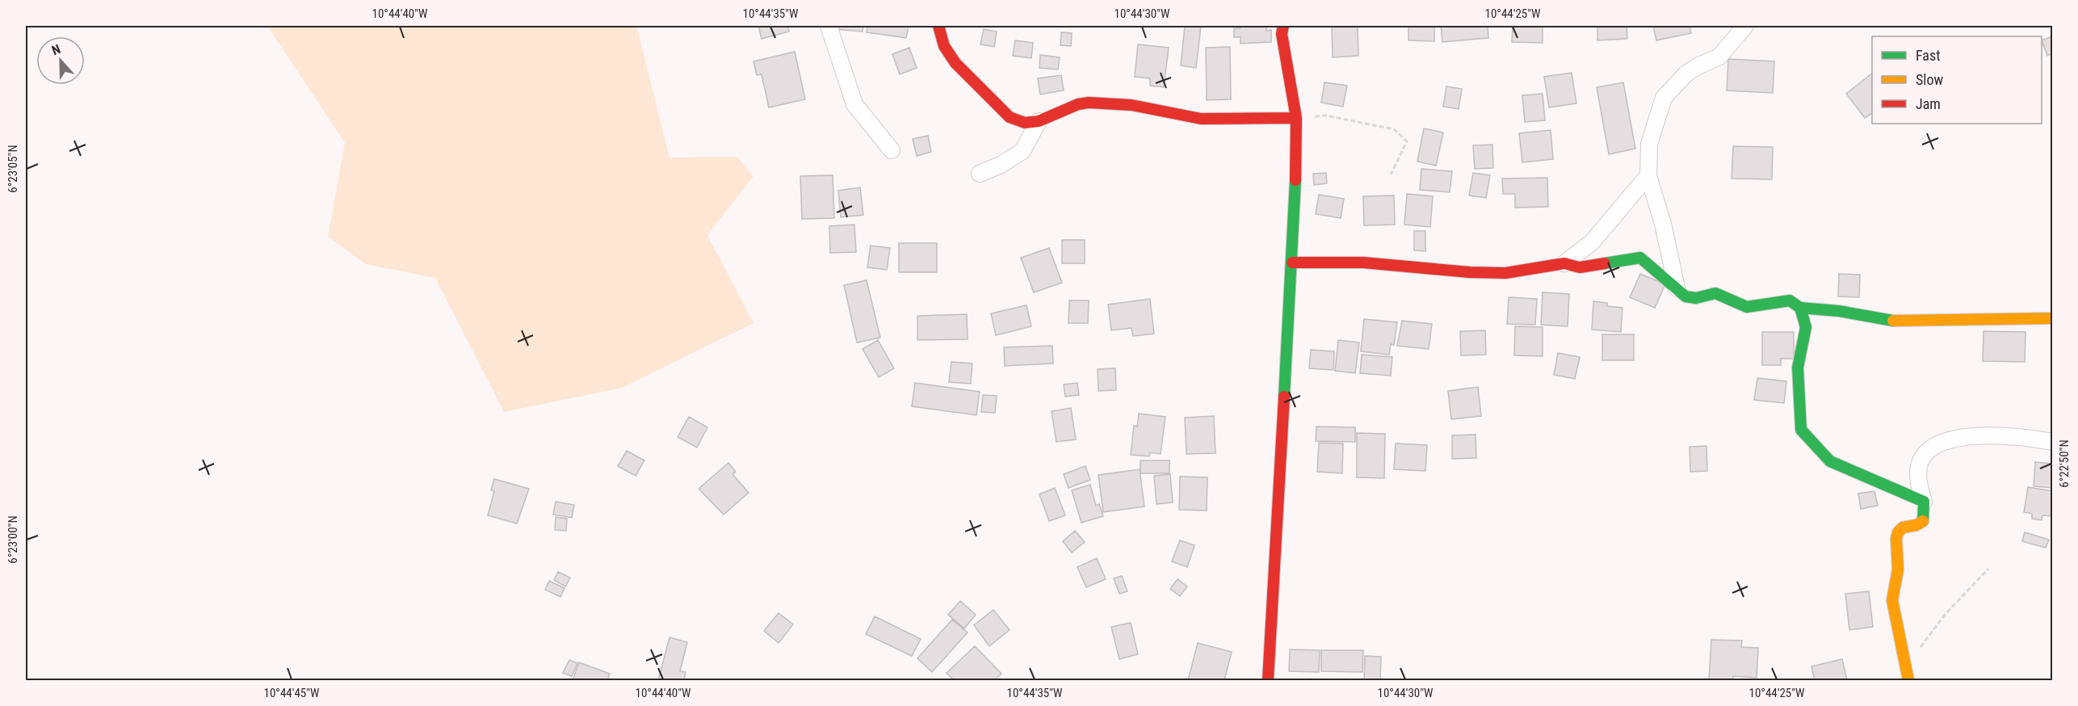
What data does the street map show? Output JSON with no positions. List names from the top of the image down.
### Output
{
  "legend": ["Fast", "Slow", "Jam"],
  "north": "top",
  "coordinates": [
    "10°44'40\"W",
    "10°44'35\"W",
    "10°44'30\"W",
    "10°44'25\"W",
    "6°23'05\"N",
    "6°22'50\"N",
    "6°23'00\"N",
    "10°44'45\"W"
  ]
}
